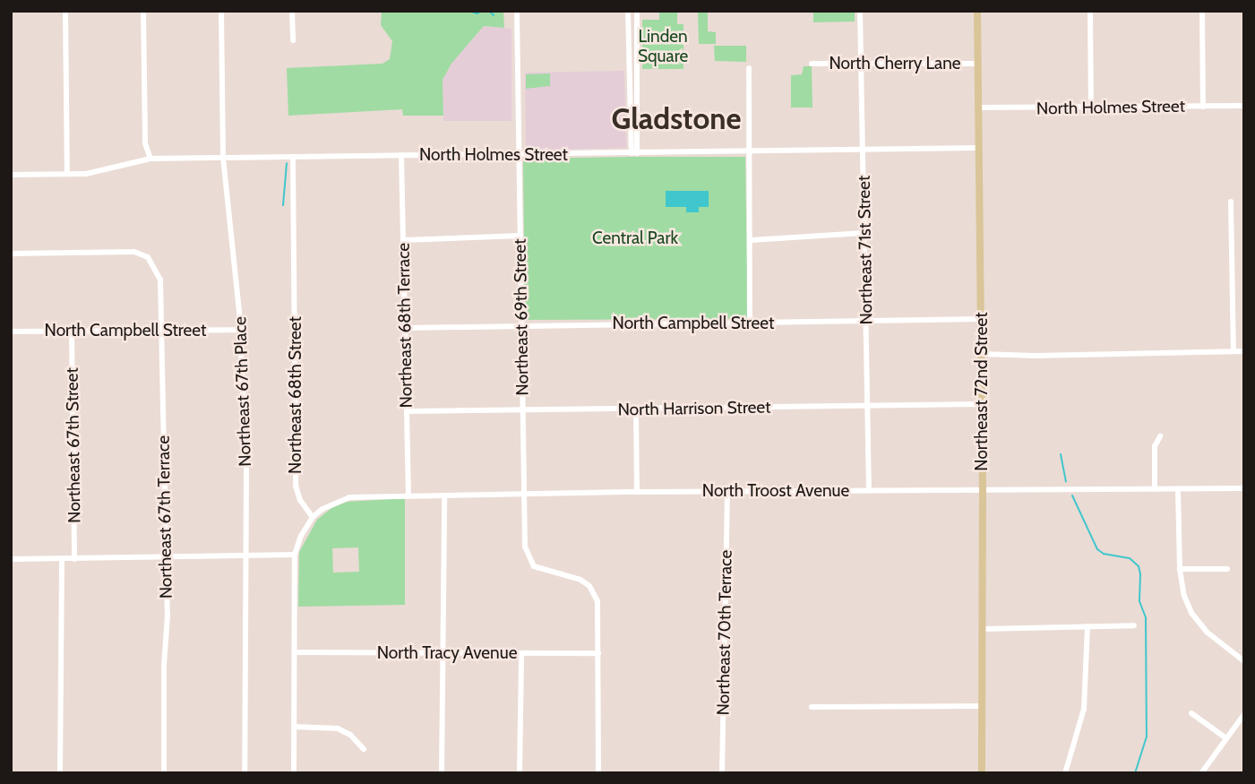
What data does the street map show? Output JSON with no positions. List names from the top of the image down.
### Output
{
  "streets": {
    "main road": ["Northeast 72nd Street"],
    "street": [
      "North Cherry Lane",
      "North Holmes Street",
      "Northeast 71st Street",
      "Northeast 69th Street",
      "North Campbell Street",
      "Northeast 68th Terrace",
      "Northeast 67th Place",
      "Northeast 68th Street",
      "North Harrison Street",
      "Northeast 67th Street",
      "North Troost Avenue",
      "Northeast 67th Terrace",
      "Northeast 70th Terrace",
      "North Tracy Avenue"
    ]
  },
  "crossings": [
    ["North Cherry Lane", "Northeast 71st Street"],
    ["North Cherry Lane", "Northeast 72nd Street"],
    ["North Holmes Street", "Northeast 71st Street"],
    ["North Holmes Street", "Northeast 69th Street"],
    ["North Holmes Street", "Northeast 68th Terrace"],
    ["North Holmes Street", "Northeast 67th Place"],
    ["North Holmes Street", "Northeast 72nd Street"],
    ["North Holmes Street", "Northeast 68th Street"],
    ["Northeast 71st Street", "North Campbell Street"],
    ["Northeast 71st Street", "North Harrison Street"],
    ["Northeast 71st Street", "North Troost Avenue"],
    ["Northeast 69th Street", "North Campbell Street"],
    ["Northeast 69th Street", "North Harrison Street"],
    ["Northeast 69th Street", "North Troost Avenue"],
    ["Northeast 69th Street", "North Tracy Avenue"],
    ["North Campbell Street", "Northeast 68th Terrace"],
    ["North Campbell Street", "Northeast 67th Place"],
    ["North Campbell Street", "Northeast 72nd Street"],
    ["North Campbell Street", "Northeast 67th Street"],
    ["North Campbell Street", "Northeast 67th Terrace"],
    ["Northeast 68th Terrace", "North Harrison Street"],
    ["Northeast 68th Terrace", "North Troost Avenue"],
    ["Northeast 72nd Street", "North Harrison Street"],
    ["Northeast 72nd Street", "North Troost Avenue"],
    ["Northeast 68th Street", "North Troost Avenue"],
    ["North Troost Avenue", "Northeast 70th Terrace"]
  ],
  "districts": ["Gladstone"],
  "parks": ["Linden Square", "Central Park"]
}
